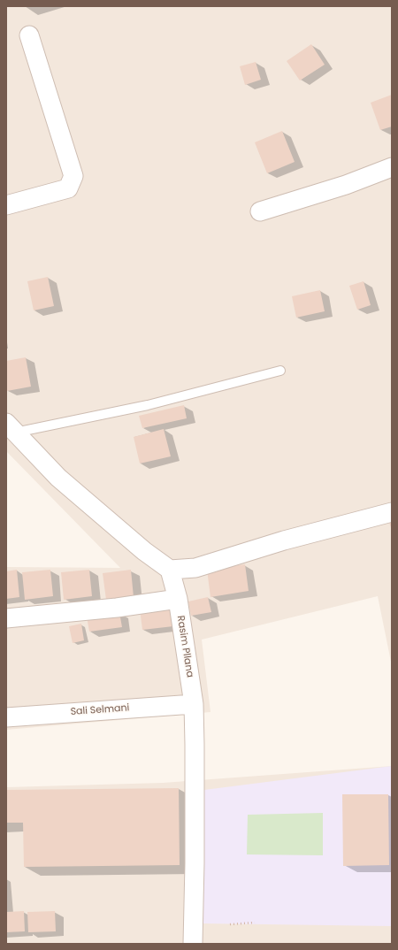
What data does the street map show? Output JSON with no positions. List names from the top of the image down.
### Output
{
  "streets": {
    "street": ["Rasim Pllana", "Sali Selmani"]
  },
  "crossings": [
    ["Rasim Pllana", "Sali Selmani"]
  ]
}
